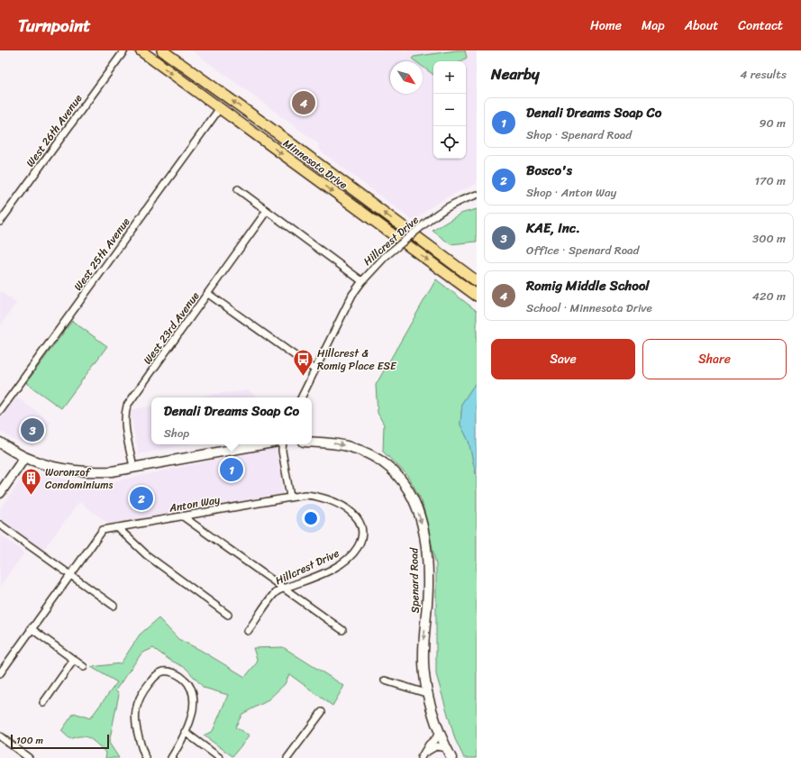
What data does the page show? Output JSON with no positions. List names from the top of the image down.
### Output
{
  "streets": {
    "main road": ["Minnesota Drive", "Spenard Road"],
    "street": [
      "West 26th Avenue",
      "Hillcrest Drive",
      "West 25th Avenue",
      "West 23rd Avenue",
      "Anton Way"
    ]
  },
  "crossings": [
    ["Minnesota Drive", "West 25th Avenue"],
    ["Hillcrest Drive", "Anton Way"]
  ],
  "one_way": ["Spenard Road"],
  "places": {
    "bus stop": ["Hillcrest & Romig Place ESE"],
    "building": ["Woronzof Condominiums"]
  },
  "scale_bar": "100 m",
  "north": "bottom right",
  "page": {
    "header": "Turnpoint",
    "nav": [
      "Home",
      "Map",
      "About",
      "Contact"
    ],
    "heading": ["Nearby", "4 results"],
    "map_buttons": ["+", "−"],
    "pins": [
      "4",
      "3",
      "1",
      "2"
    ],
    "list": [
      {
        "mark": "1",
        "name": "Denali Dreams Soap Co",
        "note": "Shop · Spenard Road",
        "value": "90 m"
      },
      {
        "mark": "2",
        "name": "Bosco's",
        "note": "Shop · Anton Way",
        "value": "170 m"
      },
      {
        "mark": "3",
        "name": "KAE, Inc.",
        "note": "Office · Spenard Road",
        "value": "300 m"
      },
      {
        "mark": "4",
        "name": "Romig Middle School",
        "note": "School · Minnesota Drive",
        "value": "420 m"
      }
    ],
    "buttons": ["Save", "Share"],
    "popup": ["Denali Dreams Soap Co", "Shop"],
    "scale": "100 m"
  }
}
